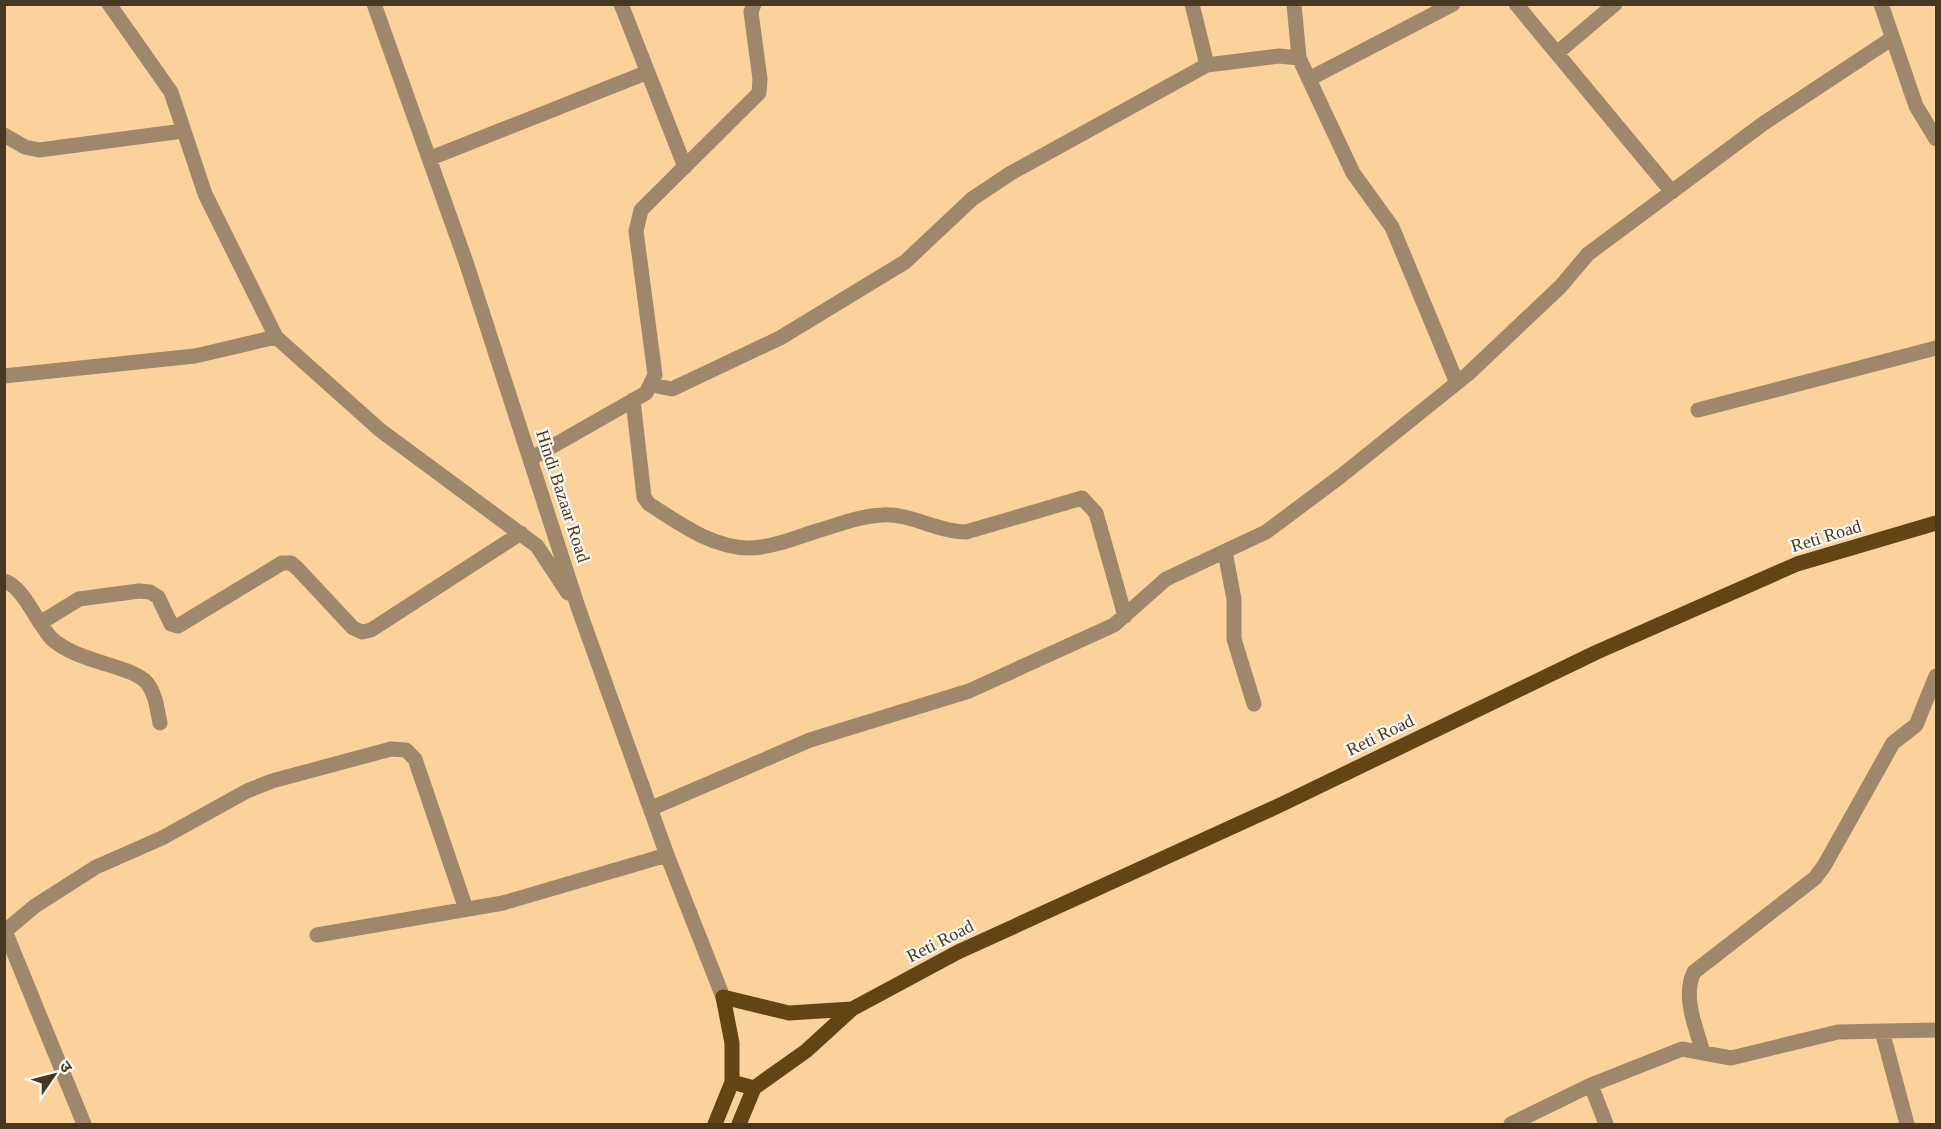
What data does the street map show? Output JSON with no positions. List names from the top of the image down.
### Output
{
  "streets": {
    "main road": ["Reti Road"],
    "street": ["Hindi Bazaar Road"]
  },
  "north": "top right"
}
